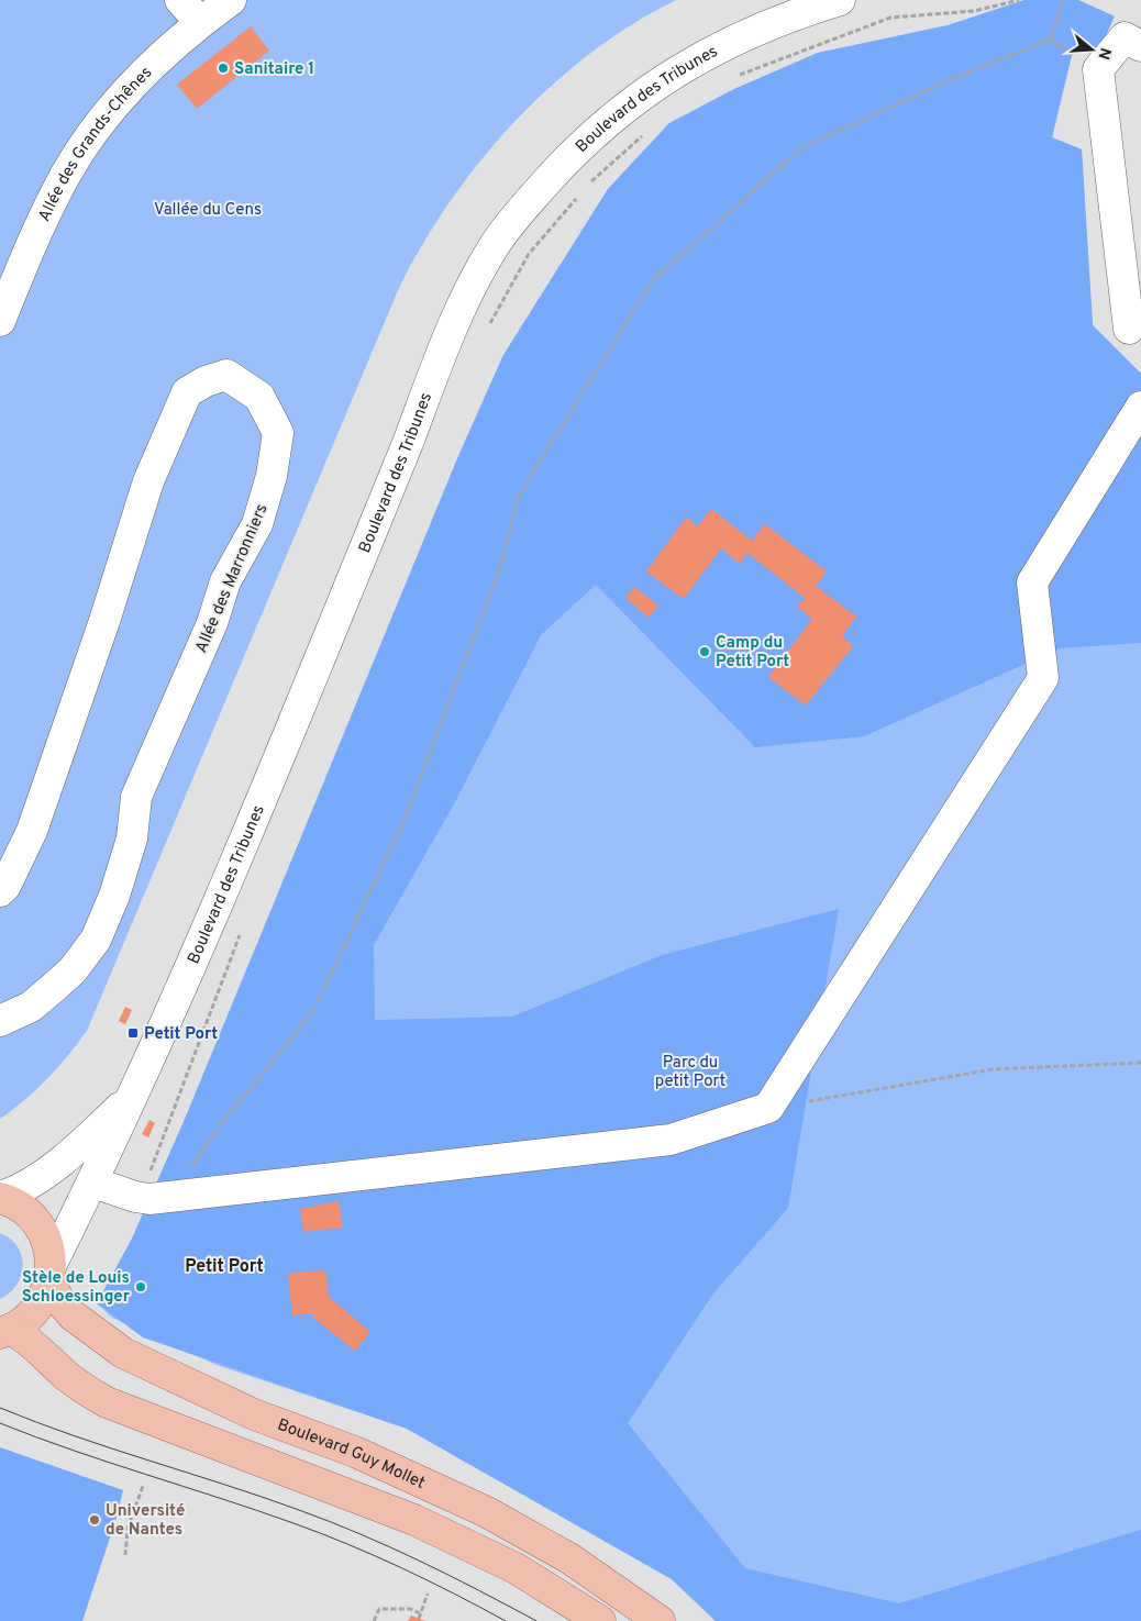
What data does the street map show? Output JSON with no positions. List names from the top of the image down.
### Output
{
  "streets": {
    "main road": ["Boulevard Guy Mollet"],
    "street": ["Boulevard des Tribunes", "Allée des Grands-Chênes", "Allée des Marronniers"]
  },
  "crossings": [
    ["Boulevard des Tribunes", "Boulevard Guy Mollet"]
  ],
  "districts": ["Petit Port"],
  "parks": ["Vallée du Cens", "Parc du petit Port"],
  "places": {
    "other": [
      "Sanitaire 1",
      "Camp du Petit Port",
      "Stèle de Louis Schloessinger",
      "Université de Nantes"
    ],
    "transit": ["Petit Port"]
  },
  "north": "right"
}
